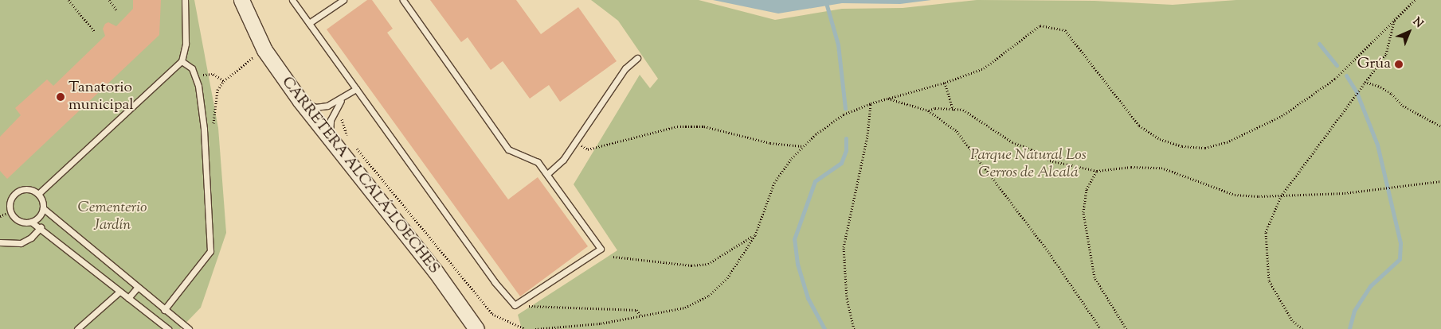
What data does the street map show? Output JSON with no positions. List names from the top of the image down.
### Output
{
  "streets": {
    "main road": ["CARRETERA ALCALÁ-LOECHES"]
  },
  "parks": ["Parque Natural Los Cerros de Alcalá", "Cementerio Jardín"],
  "places": ["Grúa", "Tanatorio municipal"],
  "north": "top right"
}
